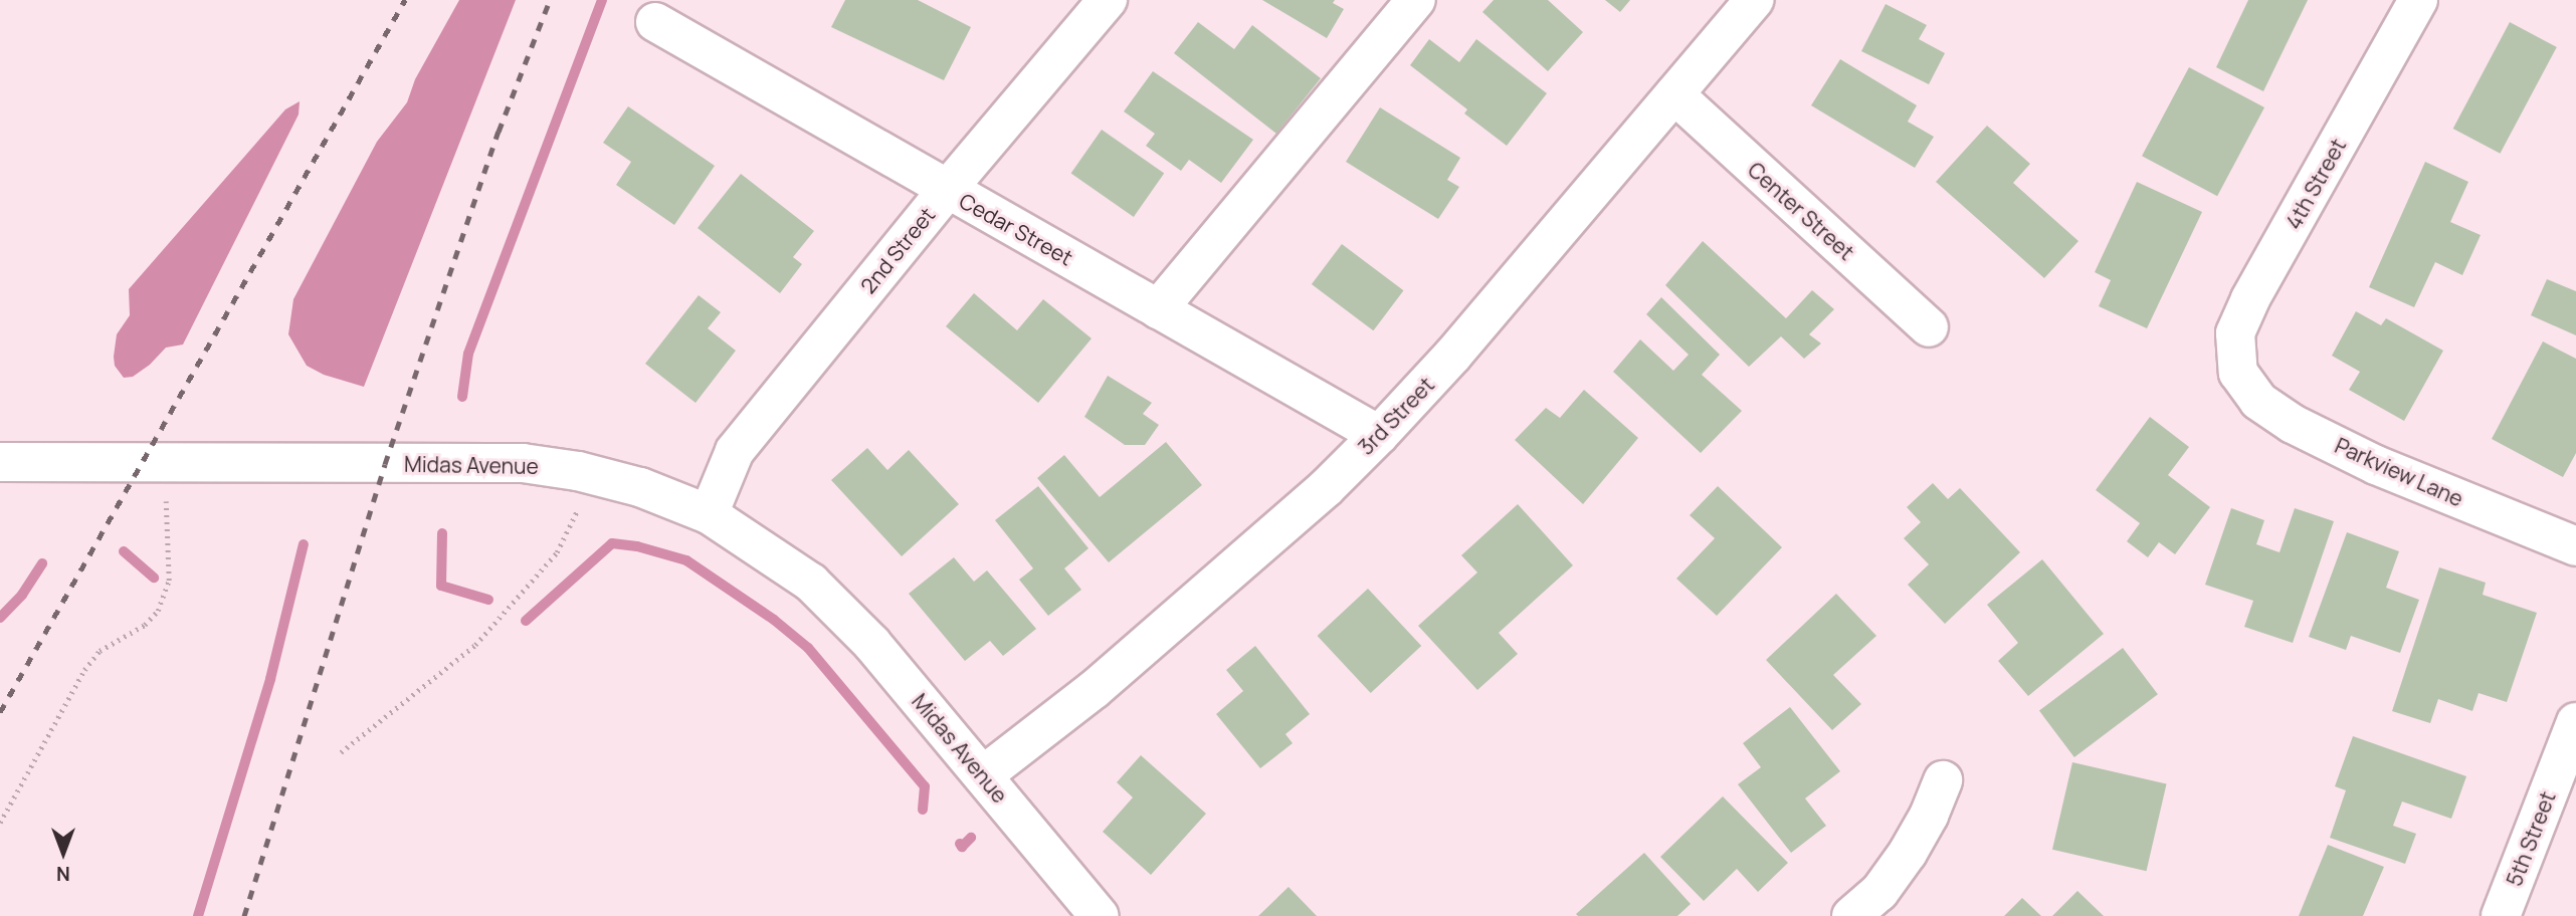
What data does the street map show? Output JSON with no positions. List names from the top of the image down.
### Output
{
  "streets": {
    "street": [
      "4th Street",
      "Center Street",
      "Cedar Street",
      "2nd Street",
      "3rd Street",
      "Midas Avenue",
      "Parkview Lane",
      "5th Street"
    ]
  },
  "crossings": [
    ["4th Street", "Parkview Lane"],
    ["Center Street", "3rd Street"],
    ["Cedar Street", "2nd Street"],
    ["Cedar Street", "3rd Street"],
    ["2nd Street", "Midas Avenue"],
    ["3rd Street", "Midas Avenue"]
  ],
  "north": "bottom"
}
